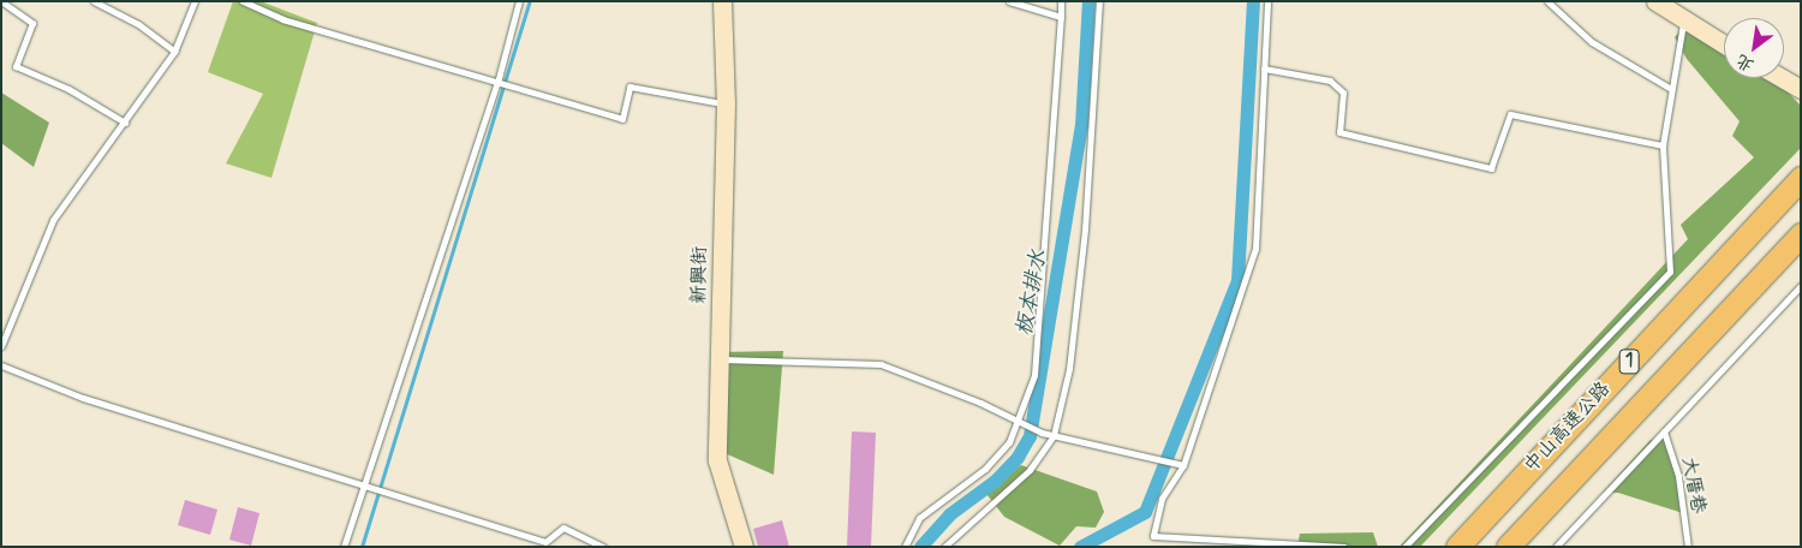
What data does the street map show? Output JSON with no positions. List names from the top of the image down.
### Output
{
  "streets": {
    "highway": ["1", "中山高速公路"],
    "street": ["新興街"],
    "lane": ["大厝巷"]
  },
  "water": ["板本排水"],
  "north": "bottom left"
}
